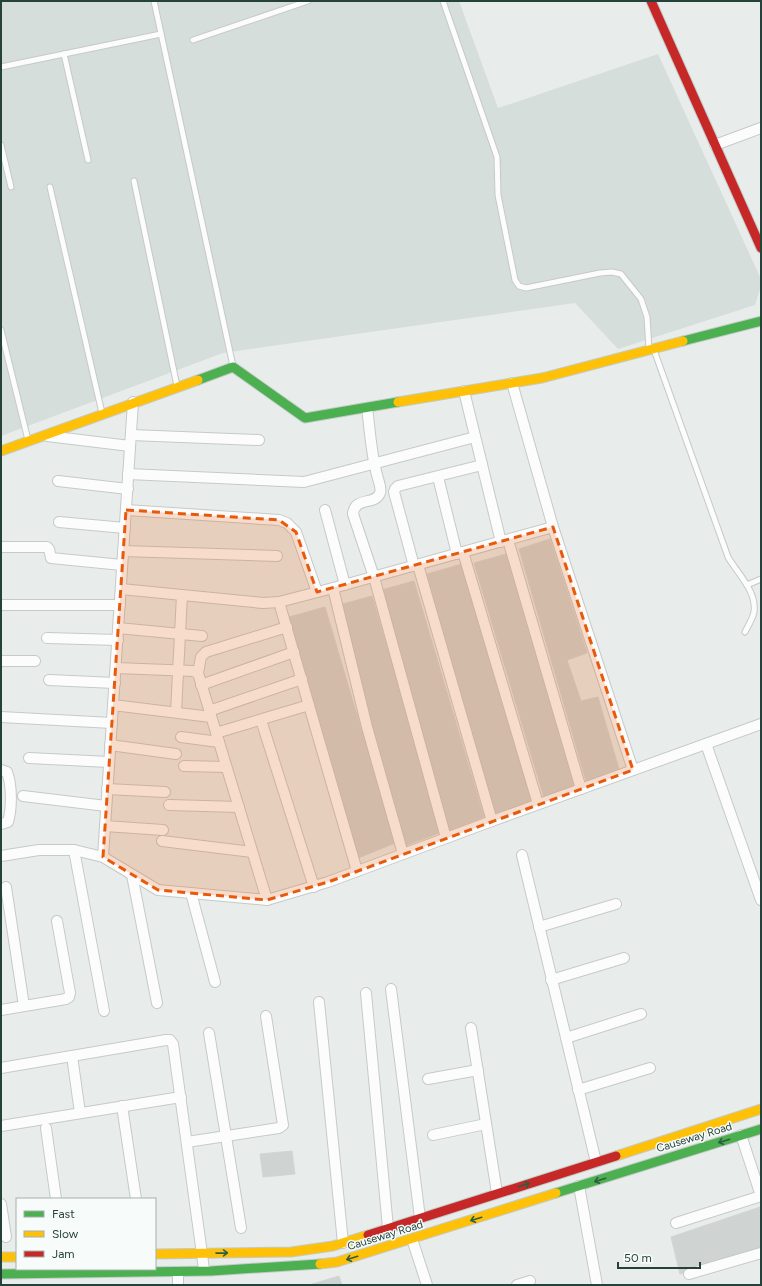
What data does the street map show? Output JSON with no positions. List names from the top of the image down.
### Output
{
  "streets": {
    "main road": ["Causeway Road"]
  },
  "legend": ["Fast", "Slow", "Jam"],
  "scale_bar": "50 m"
}
